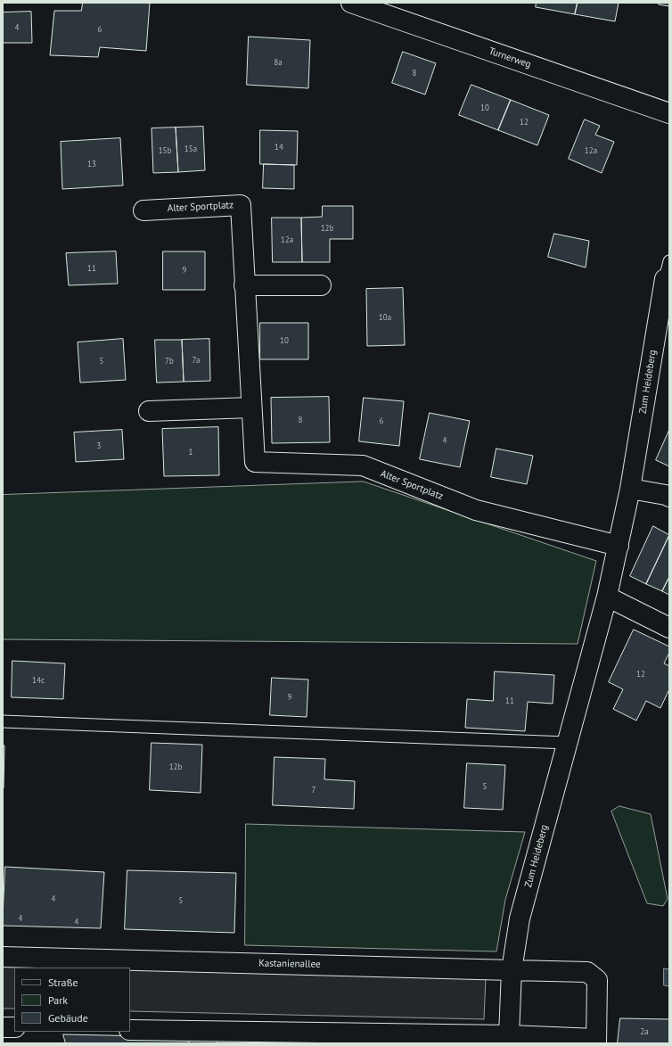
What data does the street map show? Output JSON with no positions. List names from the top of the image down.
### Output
{
  "streets": {
    "street": [
      "Turnerweg",
      "Alter Sportplatz",
      "Zum Heideberg",
      "Kastanienallee"
    ]
  },
  "crossings": [
    ["Alter Sportplatz", "Zum Heideberg"],
    ["Zum Heideberg", "Kastanienallee"]
  ],
  "house_numbers": [
    "4",
    "6",
    "8a",
    "8",
    "10",
    "12",
    "14",
    "15a",
    "15b",
    "12a",
    "13",
    "12b",
    "12a",
    "11",
    "9",
    "10a",
    "10",
    "7a",
    "5",
    "7b",
    "8",
    "6",
    "4",
    "3",
    "1",
    "12",
    "14c",
    "9",
    "11",
    "12b",
    "5",
    "7",
    "4",
    "5",
    "4",
    "4",
    "2a"
  ],
  "legend": ["Straße", "Park", "Gebäude"]
}
